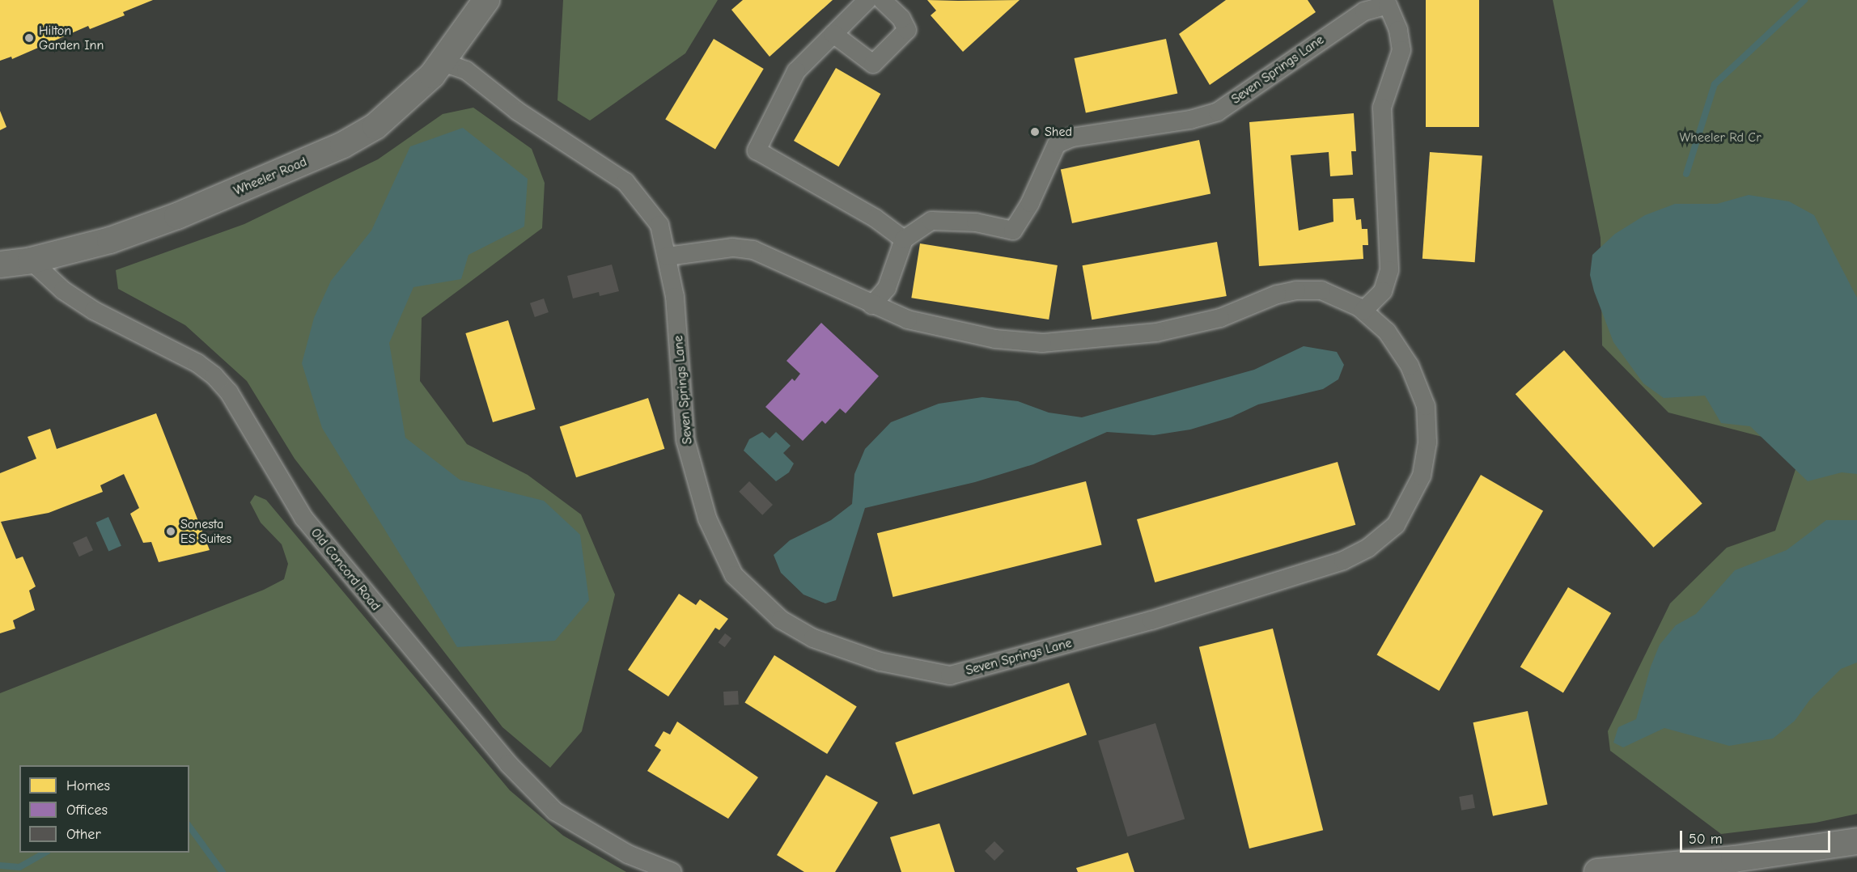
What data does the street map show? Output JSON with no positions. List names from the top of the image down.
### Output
{
  "streets": {
    "main road": ["Wheeler Road"],
    "street": ["Seven Springs Lane", "Old Concord Road"]
  },
  "crossings": [
    ["Seven Springs Lane", "Wheeler Road"],
    ["Wheeler Road", "Old Concord Road"]
  ],
  "parks": ["Wheeler Rd Cr"],
  "places": ["Hilton Garden Inn", "Shed", "Sonesta ES Suites"],
  "legend": ["Homes", "Offices", "Other"],
  "scale_bar": "50 m"
}
